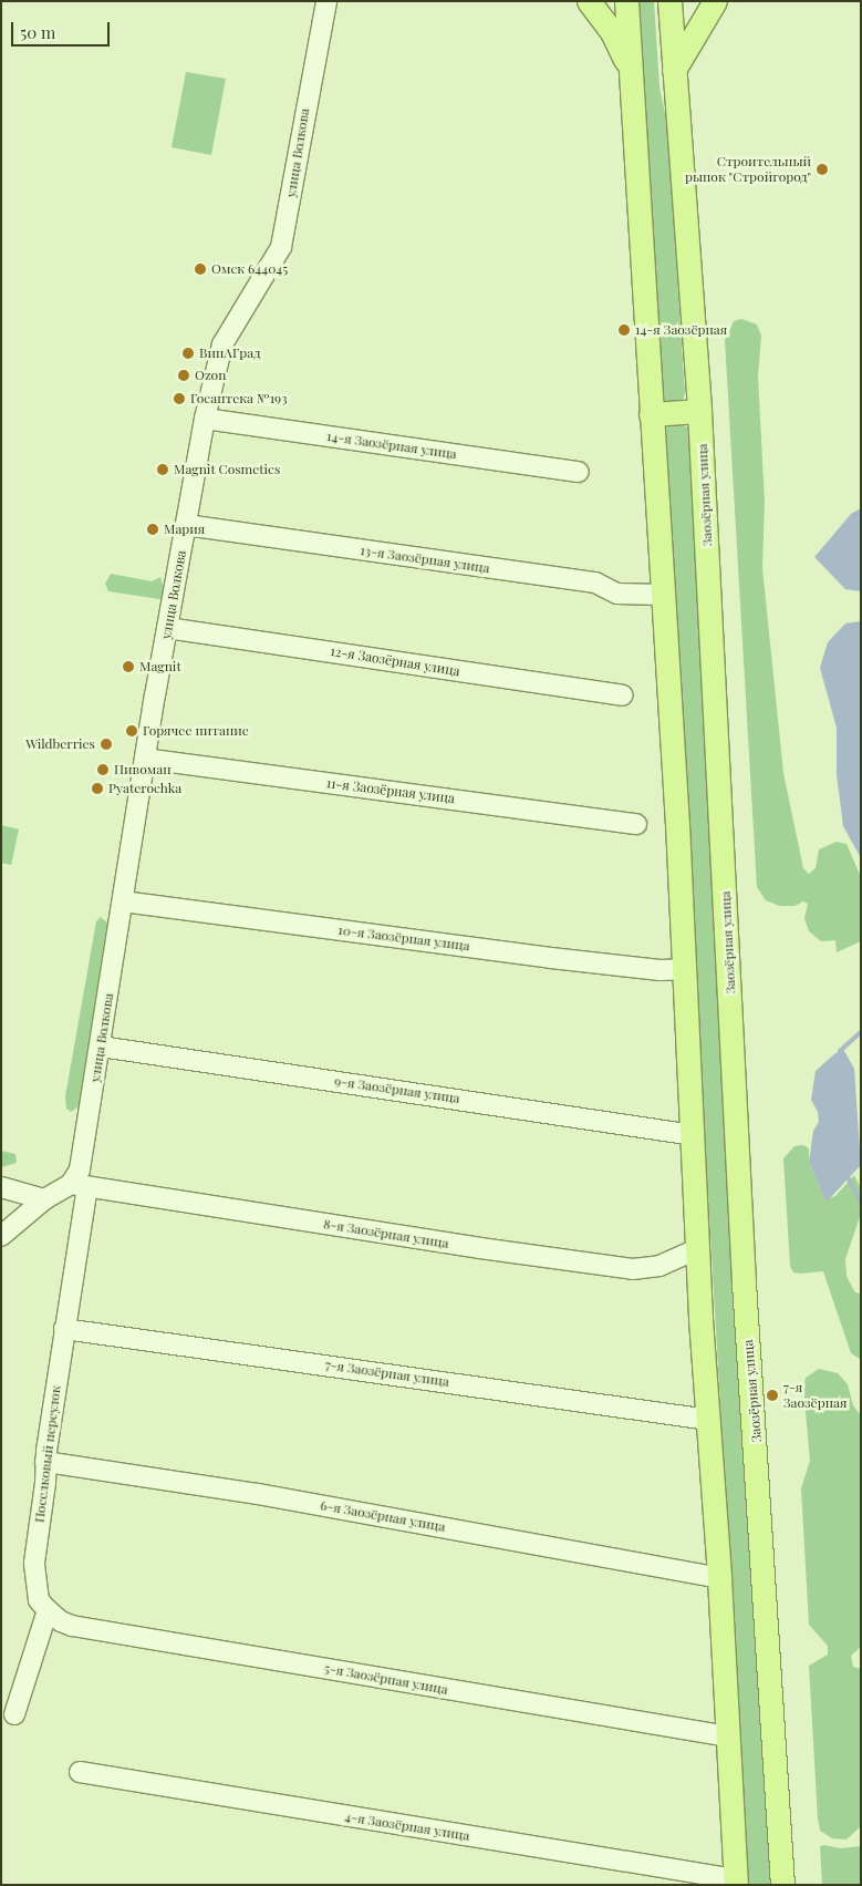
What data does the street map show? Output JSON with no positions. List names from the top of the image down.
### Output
{
  "streets": {
    "main road": ["Заозёрная улица"],
    "street": [
      "улица Волкова",
      "14-я Заозёрная улица",
      "13-я Заозёрная улица",
      "12-я Заозёрная улица",
      "11-я Заозёрная улица",
      "10-я Заозёрная улица",
      "9-я Заозёрная улица",
      "8-я Заозёрная улица",
      "7-я Заозёрная улица",
      "Поселковый переулок",
      "6-я Заозёрная улица",
      "5-я Заозёрная улица",
      "4-я Заозёрная улица"
    ]
  },
  "crossings": [
    ["улица Волкова", "14-я Заозёрная улица"],
    ["улица Волкова", "13-я Заозёрная улица"],
    ["улица Волкова", "12-я Заозёрная улица"],
    ["улица Волкова", "11-я Заозёрная улица"],
    ["улица Волкова", "10-я Заозёрная улица"],
    ["улица Волкова", "9-я Заозёрная улица"],
    ["улица Волкова", "8-я Заозёрная улица"],
    ["улица Волкова", "Поселковый переулок"],
    ["8-я Заозёрная улица", "Поселковый переулок"],
    ["7-я Заозёрная улица", "Поселковый переулок"],
    ["Поселковый переулок", "6-я Заозёрная улица"],
    ["Поселковый переулок", "5-я Заозёрная улица"]
  ],
  "places": [
    "Строительный рынок \"Стройгород\"",
    "Омск 644045",
    "14-я Заозёрная",
    "ВинАГрад",
    "Ozon",
    "Госаптека №193",
    "Magnit Cosmetics",
    "Мария",
    "Magnit",
    "Горячее питание",
    "Wildberries",
    "Пивоман",
    "Pyaterochka",
    "7-я Заозёрная"
  ],
  "scale_bar": "50 m"
}
